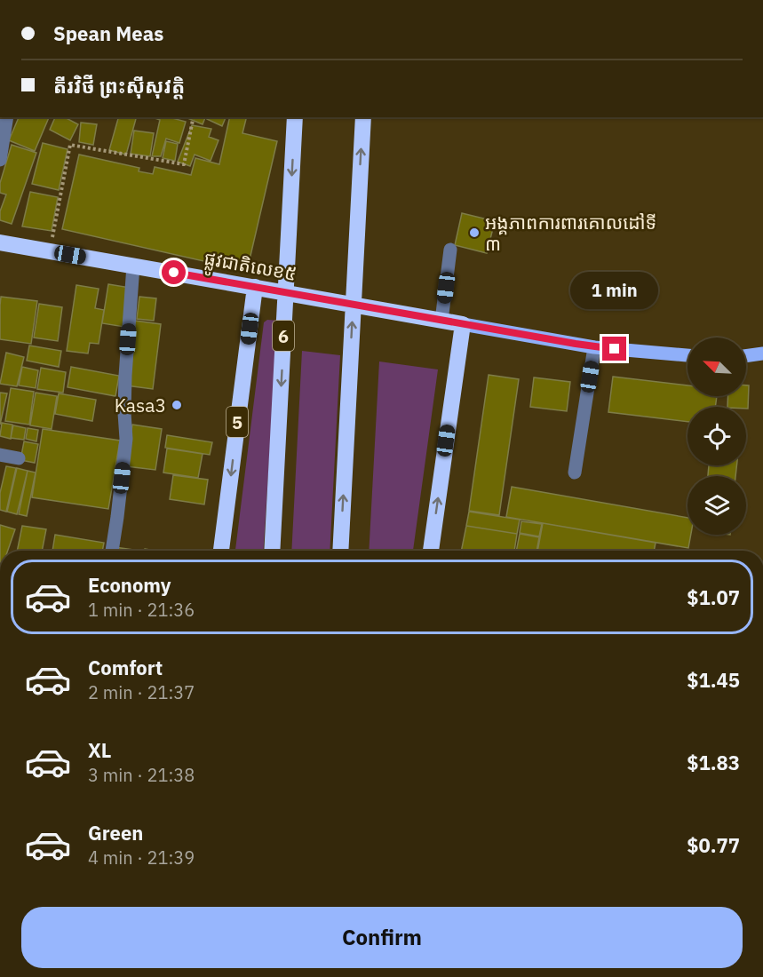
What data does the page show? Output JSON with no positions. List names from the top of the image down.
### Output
{
  "streets": {
    "highway": ["ផ្លូវជាតិលេខ៥", "6", "5"]
  },
  "crossings": [
    ["ផ្លូវជាតិលេខ៥", "5"]
  ],
  "places": ["អង្គភាពការពារគោលដៅទី ៣", "Kasa3"],
  "north": "top left",
  "page": {
    "banner": ["Spean Meas", "តីរវិថី ព្រះស៊ីសុវត្តិ"],
    "bubble": "1 min",
    "list": [
      {
        "name": "Economy",
        "note": "1 min · 21:36",
        "value": "$1.07"
      },
      {
        "name": "Comfort",
        "note": "2 min · 21:37",
        "value": "$1.45"
      },
      {
        "name": "XL",
        "note": "3 min · 21:38",
        "value": "$1.83"
      },
      {
        "name": "Green",
        "note": "4 min · 21:39",
        "value": "$0.77"
      }
    ],
    "buttons": "Confirm"
  }
}
